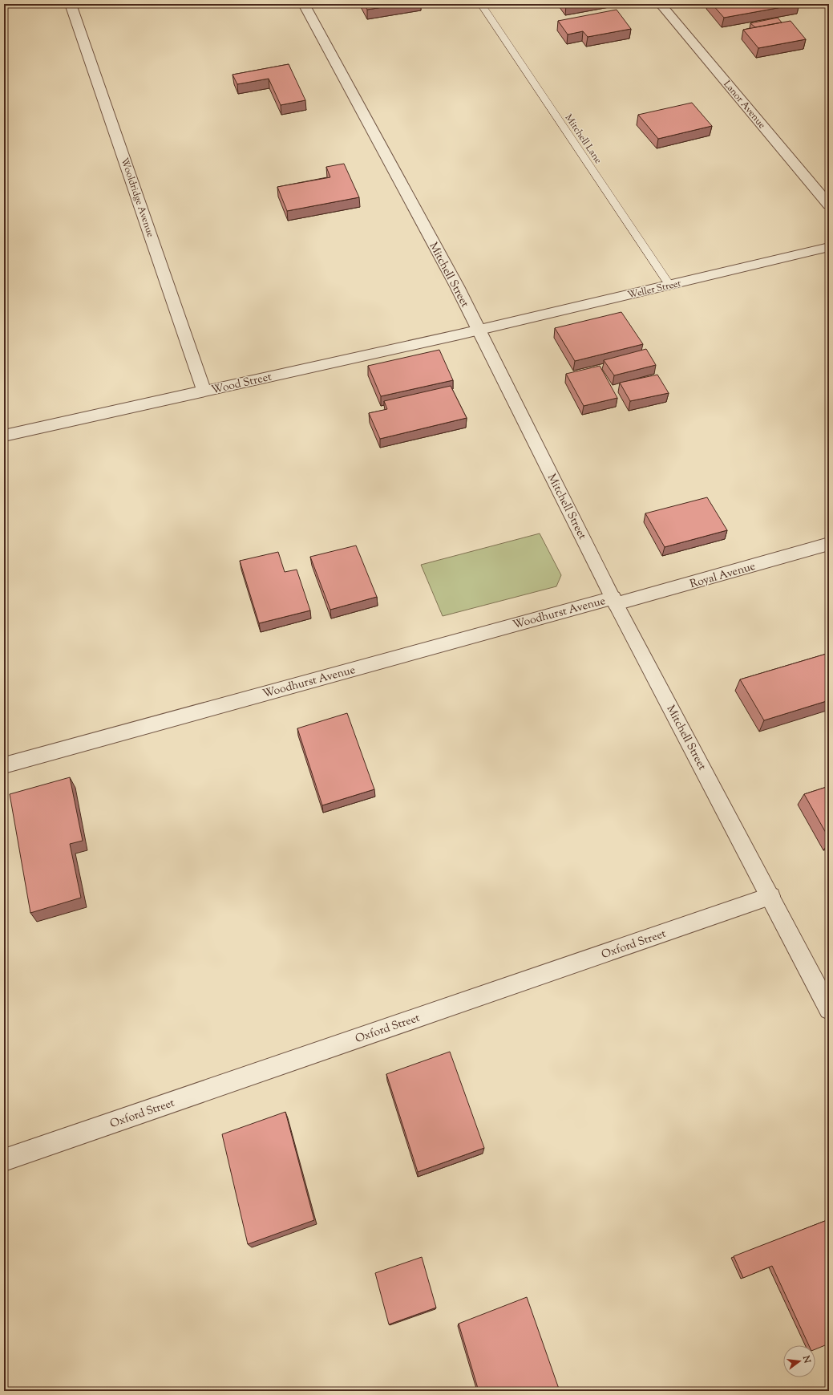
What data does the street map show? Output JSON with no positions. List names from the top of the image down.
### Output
{
  "streets": {
    "street": [
      "Lanor Avenue",
      "Wooldridge Avenue",
      "Mitchell Street",
      "Weller Street",
      "Wood Street",
      "Royal Avenue",
      "Woodhurst Avenue",
      "Oxford Street"
    ],
    "lane": ["Mitchell Lane"]
  },
  "crossings": [
    ["Mitchell Lane", "Weller Street"],
    ["Wooldridge Avenue", "Wood Street"],
    ["Mitchell Street", "Weller Street"],
    ["Mitchell Street", "Wood Street"],
    ["Mitchell Street", "Royal Avenue"],
    ["Mitchell Street", "Woodhurst Avenue"],
    ["Mitchell Street", "Oxford Street"],
    ["Weller Street", "Wood Street"],
    ["Royal Avenue", "Woodhurst Avenue"]
  ],
  "north": "right"
}
